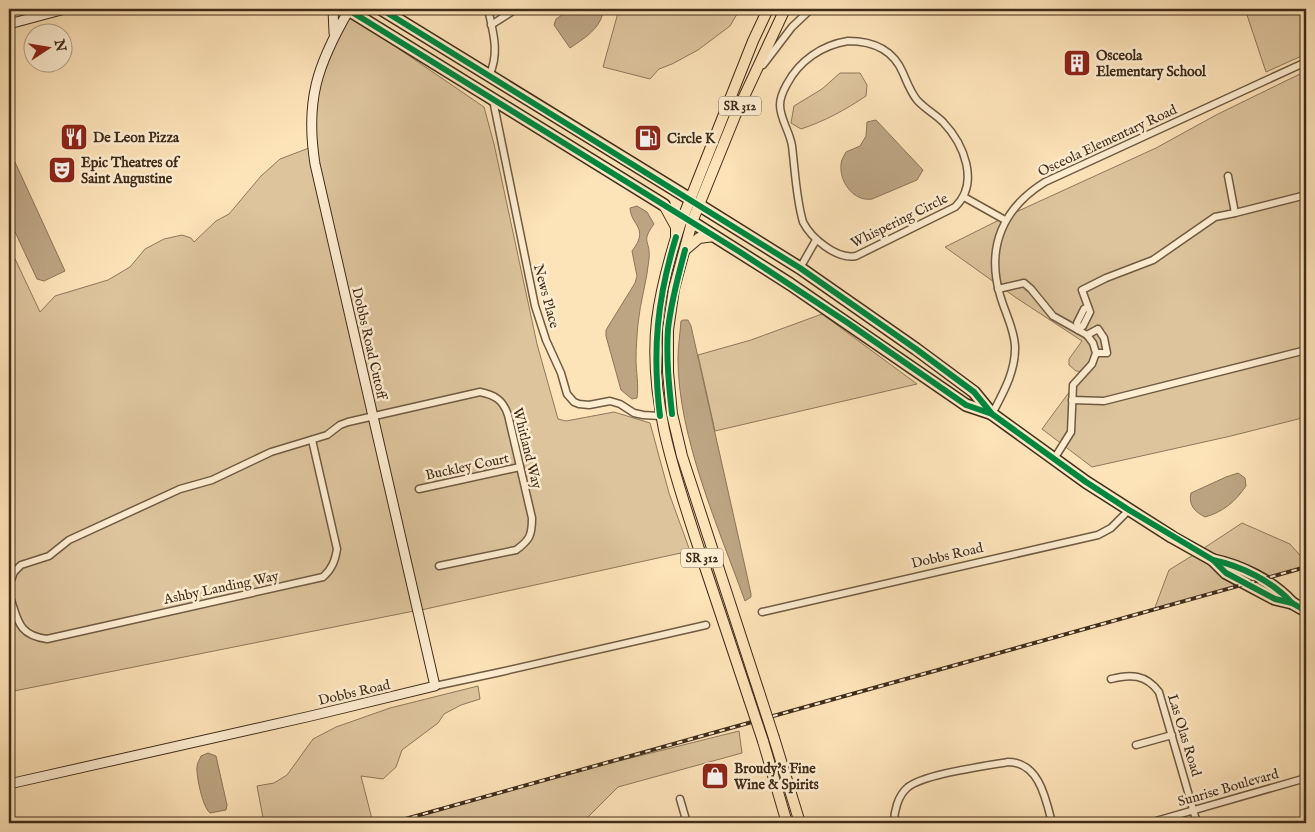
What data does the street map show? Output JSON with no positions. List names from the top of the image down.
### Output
{
  "streets": {
    "main road": ["SR 312"],
    "street": [
      "Osceola Elementary Road",
      "Whispering Circle",
      "News Place",
      "Dobbs Road Cutoff",
      "Whitland Way",
      "Buckley Court",
      "Dobbs Road",
      "Ashby Landing Way",
      "Las Olas Road",
      "Sunrise Boulevard"
    ]
  },
  "crossings": [
    ["SR 312", "News Place"],
    ["Osceola Elementary Road", "Whispering Circle"],
    ["Dobbs Road Cutoff", "Whitland Way"],
    ["Dobbs Road Cutoff", "Dobbs Road"],
    ["Whitland Way", "Buckley Court"],
    ["Las Olas Road", "Sunrise Boulevard"]
  ],
  "places": {
    "building": ["Osceola Elementary School"],
    "restaurant": ["De Leon Pizza"],
    "fuel station": ["Circle K"],
    "theatre": ["Epic Theatres of Saint Augustine"],
    "shop": ["Broudy's Fine Wine & Spirits"]
  },
  "north": "right"
}
